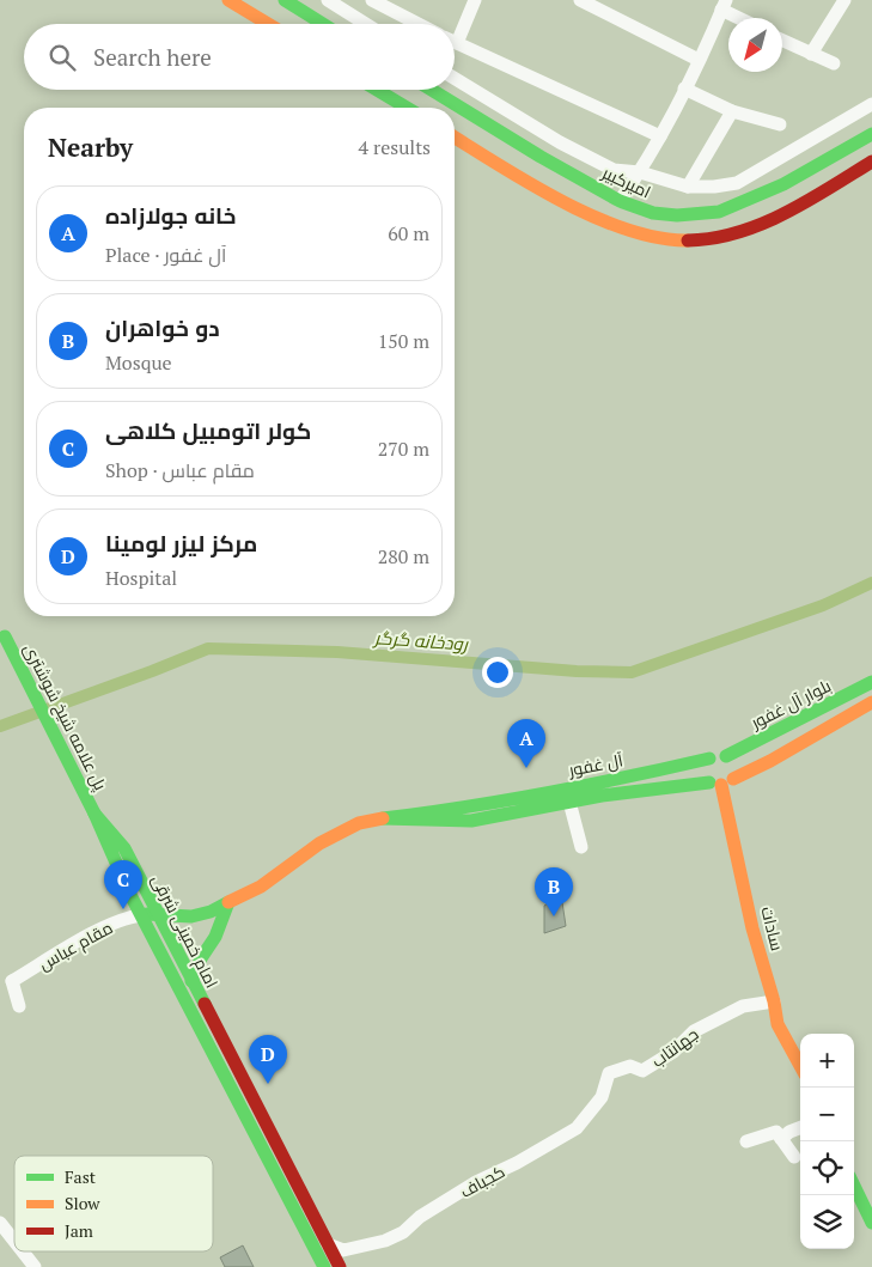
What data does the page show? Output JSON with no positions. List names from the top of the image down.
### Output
{
  "streets": {
    "street": [
      "امیرکبیر",
      "بلوار آل غفور",
      "پل علامه شیخ شوشتری",
      "آل غفور",
      "سادات",
      "امام خمینی شرقی",
      "مقام عباس",
      "جهانتاب",
      "کجباف"
    ]
  },
  "crossings": [
    ["بلوار آل غفور", "آل غفور"],
    ["بلوار آل غفور", "سادات"],
    ["پل علامه شیخ شوشتری", "امام خمینی شرقی"],
    ["آل غفور", "سادات"],
    ["آل غفور", "امام خمینی شرقی"],
    ["آل غفور", "مقام عباس"],
    ["سادات", "جهانتاب"],
    ["امام خمینی شرقی", "مقام عباس"],
    ["امام خمینی شرقی", "کجباف"],
    ["جهانتاب", "کجباف"]
  ],
  "water": ["رودخانه گرگر"],
  "legend": ["Fast", "Slow", "Jam"],
  "north": "bottom left",
  "page": {
    "search": "Search here",
    "heading": ["Nearby", "4 results"],
    "list": [
      {
        "mark": "A",
        "name": "خانه جولازاده",
        "note": "Place · آل غفور",
        "value": "60 m"
      },
      {
        "mark": "B",
        "name": "دو خواهران",
        "note": "Mosque",
        "value": "150 m"
      },
      {
        "mark": "C",
        "name": "کولر اتومبیل کلاهی",
        "note": "Shop · مقام عباس",
        "value": "270 m"
      },
      {
        "mark": "D",
        "name": "مرکز لیزر لومینا",
        "note": "Hospital",
        "value": "280 m"
      }
    ],
    "pins": [
      "A",
      "C",
      "B",
      "D"
    ],
    "map_buttons": ["+", "−"]
  }
}
